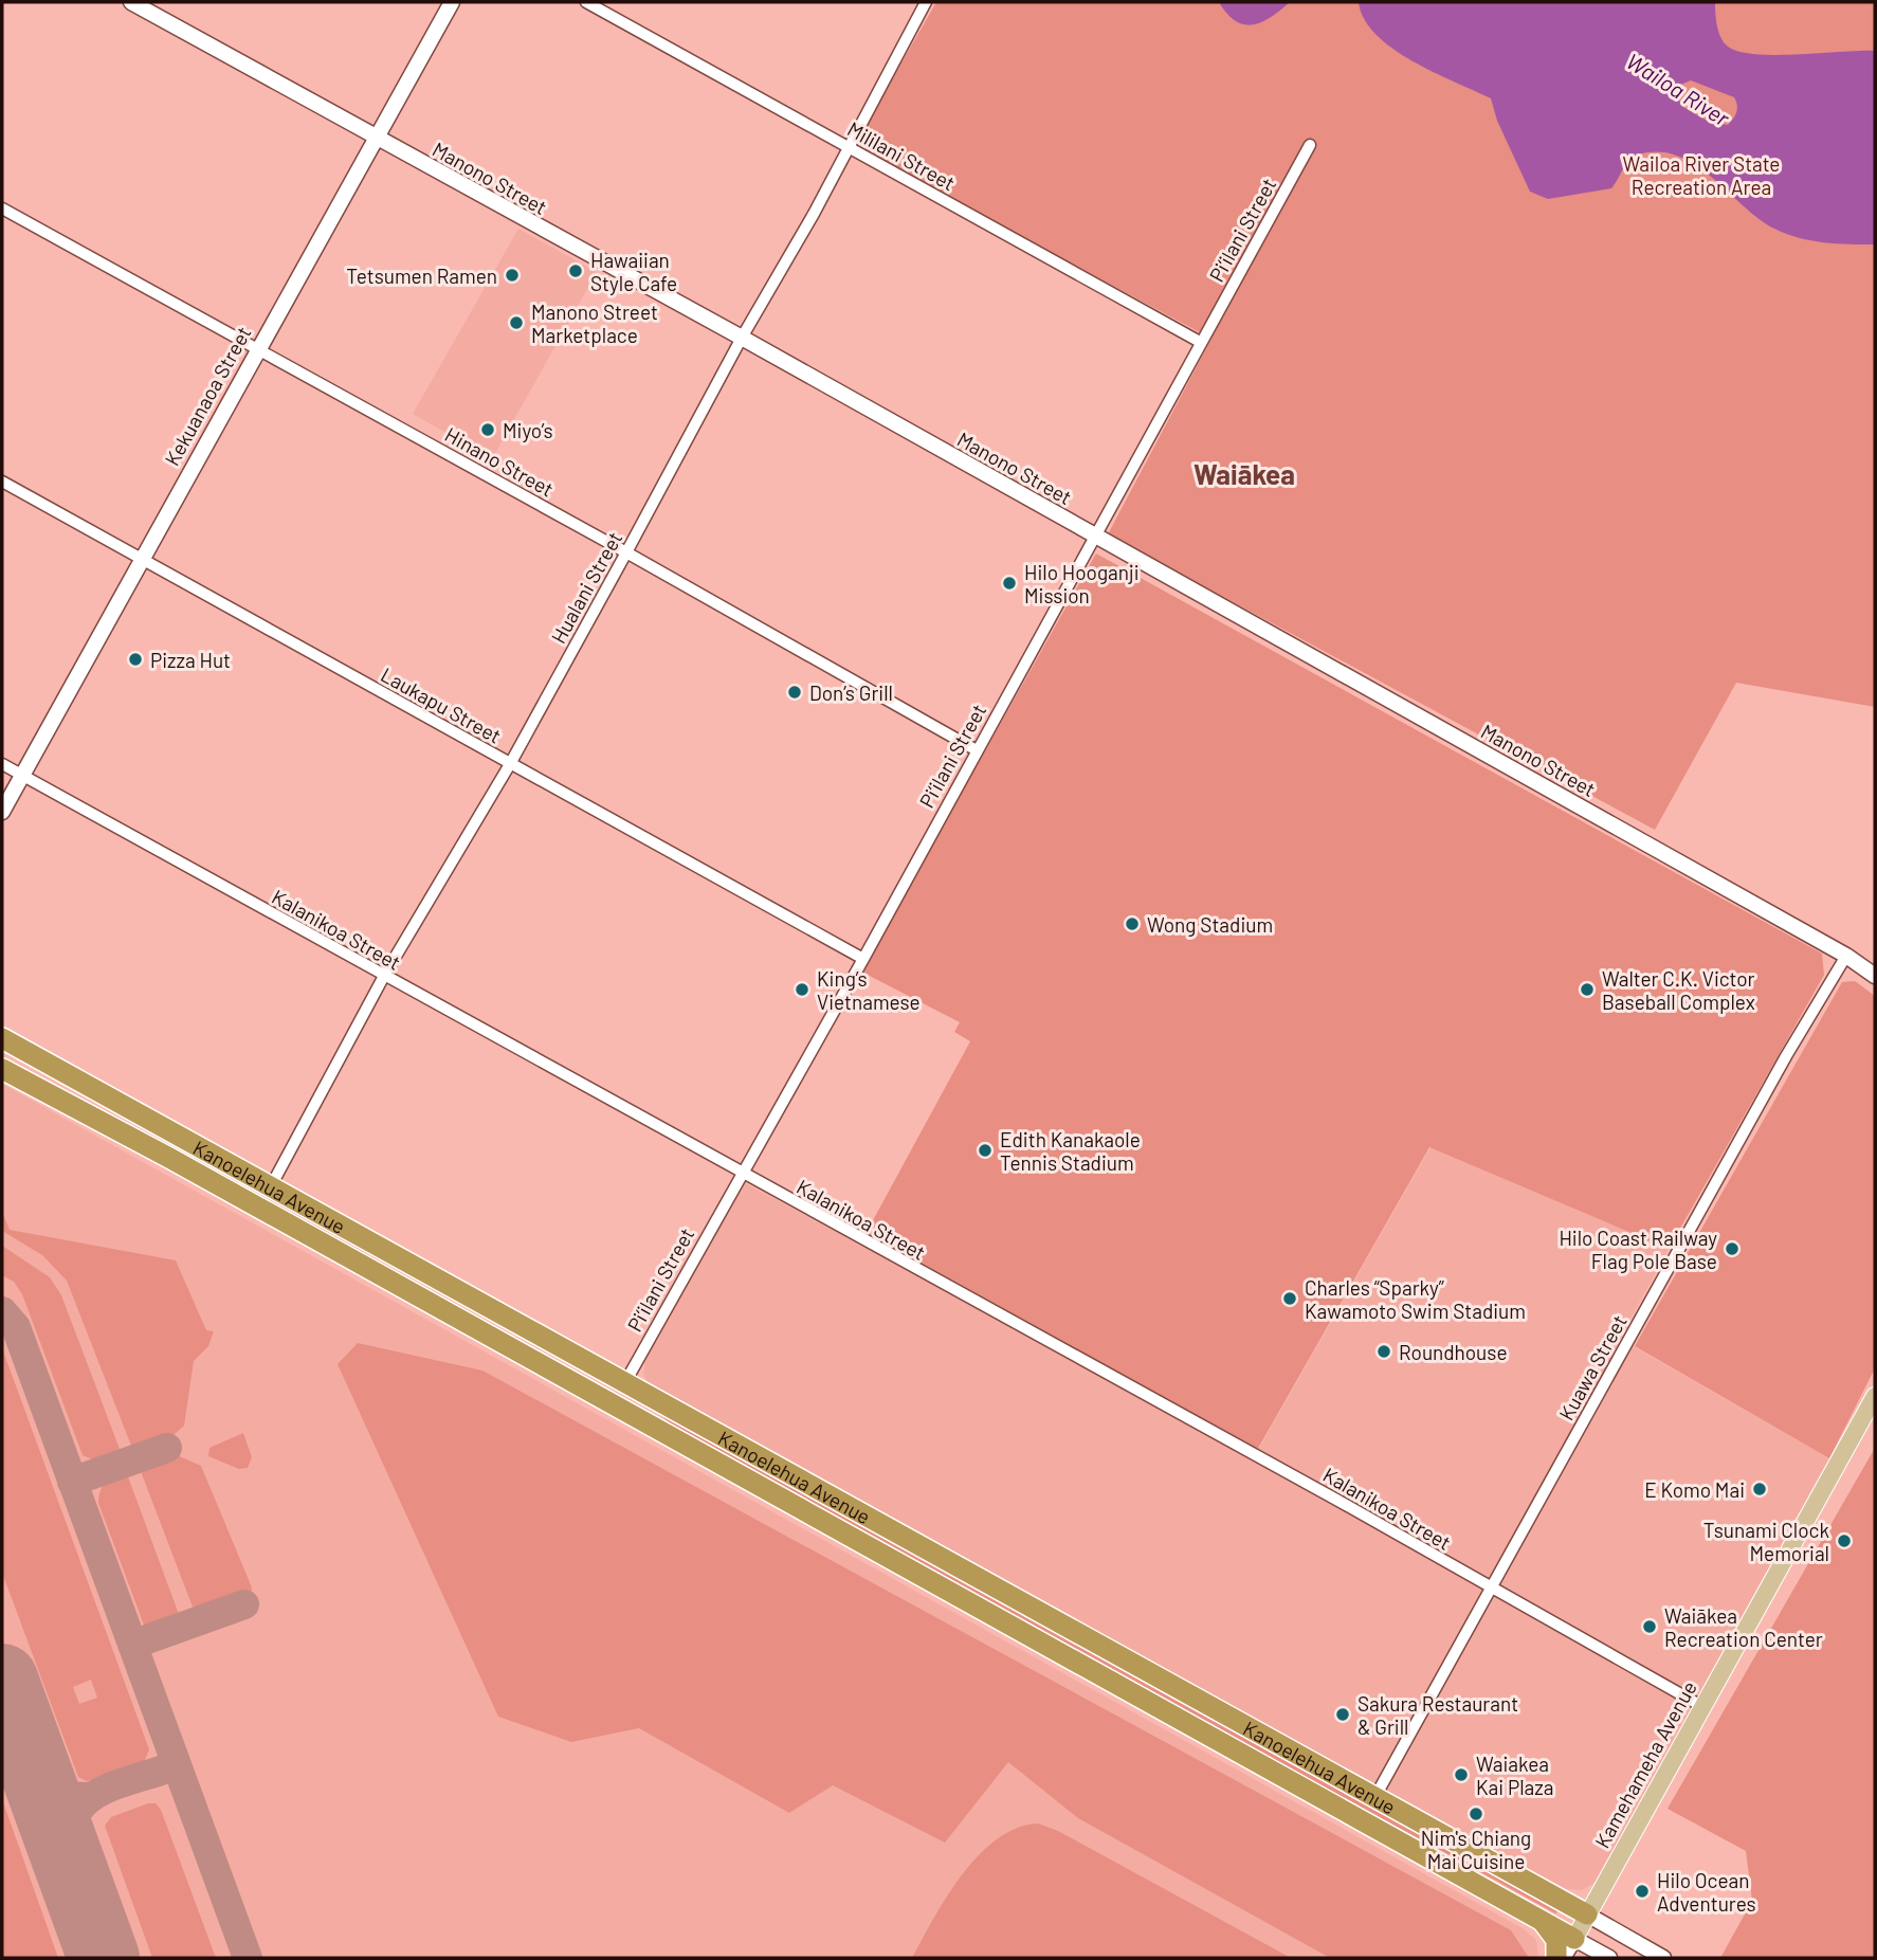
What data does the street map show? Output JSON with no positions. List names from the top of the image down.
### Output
{
  "streets": {
    "highway": ["Kanoelehua Avenue"],
    "main road": ["Kamehameha Avenue"],
    "street": [
      "Mililani Street",
      "Manono Street",
      "Pi‘ilani Street",
      "Kekuanaoa Street",
      "Hinano Street",
      "Hualani Street",
      "Laukapu Street",
      "Kalanikoa Street",
      "Kuawa Street"
    ]
  },
  "crossings": [
    ["Mililani Street", "Pi‘ilani Street"],
    ["Mililani Street", "Hualani Street"],
    ["Manono Street", "Pi‘ilani Street"],
    ["Manono Street", "Kekuanaoa Street"],
    ["Manono Street", "Hualani Street"],
    ["Manono Street", "Kuawa Street"],
    ["Pi‘ilani Street", "Hinano Street"],
    ["Pi‘ilani Street", "Laukapu Street"],
    ["Pi‘ilani Street", "Kalanikoa Street"],
    ["Pi‘ilani Street", "Kanoelehua Avenue"],
    ["Kekuanaoa Street", "Hinano Street"],
    ["Kekuanaoa Street", "Laukapu Street"],
    ["Kekuanaoa Street", "Kalanikoa Street"],
    ["Hinano Street", "Hualani Street"],
    ["Hualani Street", "Laukapu Street"],
    ["Hualani Street", "Kalanikoa Street"],
    ["Hualani Street", "Kanoelehua Avenue"],
    ["Kalanikoa Street", "Kuawa Street"],
    ["Kalanikoa Street", "Kamehameha Avenue"],
    ["Kanoelehua Avenue", "Kuawa Street"],
    ["Kanoelehua Avenue", "Kamehameha Avenue"]
  ],
  "districts": ["Waiākea"],
  "water": ["Wailoa River"],
  "parks": ["Wailoa River State Recreation Area"],
  "places": [
    "Hawaiian Style Cafe",
    "Tetsumen Ramen",
    "Manono Street Marketplace",
    "Miyo’s",
    "Hilo Hooganji Mission",
    "Pizza Hut",
    "Don’s Grill",
    "Wong Stadium",
    "King’s Vietnamese",
    "Walter C.K. Victor Baseball Complex",
    "Edith Kanakaole Tennis Stadium",
    "Hilo Coast Railway Flag Pole Base",
    "Charles “Sparky” Kawamoto Swim Stadium",
    "Roundhouse",
    "E Komo Mai",
    "Tsunami Clock Memorial",
    "Waiākea Recreation Center",
    "Sakura Restaurant & Grill",
    "Waiakea Kai Plaza",
    "Nim's Chiang Mai Cuisine",
    "Hilo Ocean Adventures"
  ]
}
